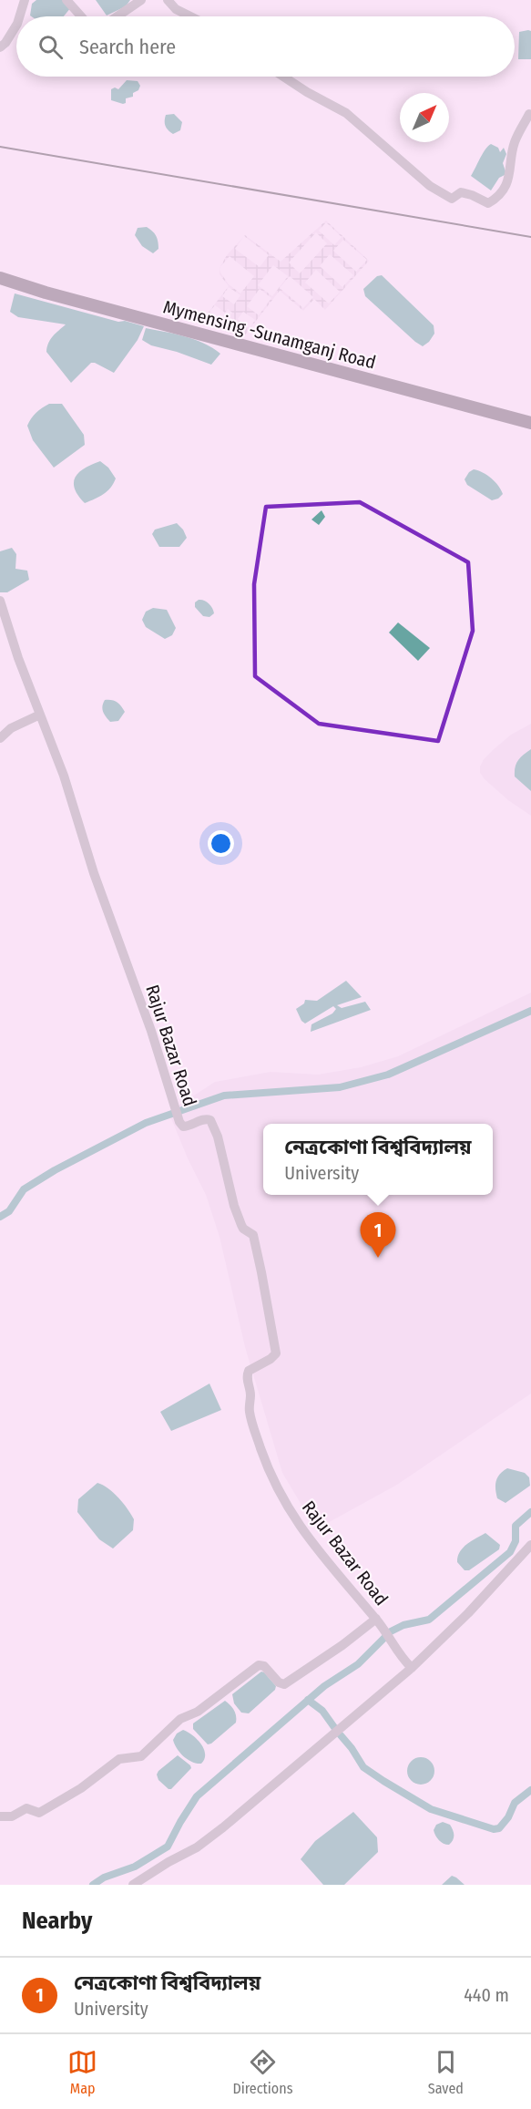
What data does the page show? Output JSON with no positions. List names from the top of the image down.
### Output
{
  "streets": {
    "main road": ["Mymensing -Sunamganj Road"],
    "street": ["Rajur Bazar Road"]
  },
  "north": "top right",
  "page": {
    "search": "Search here",
    "popup": ["নেত্রকোণা বিশ্ববিদ্যালয়", "University"],
    "pins": "1",
    "heading": "Nearby",
    "list": [
      {
        "mark": "1",
        "name": "নেত্রকোণা বিশ্ববিদ্যালয়",
        "note": "University",
        "value": "440 m"
      }
    ],
    "nav": ["Map", "Directions", "Saved"]
  }
}
